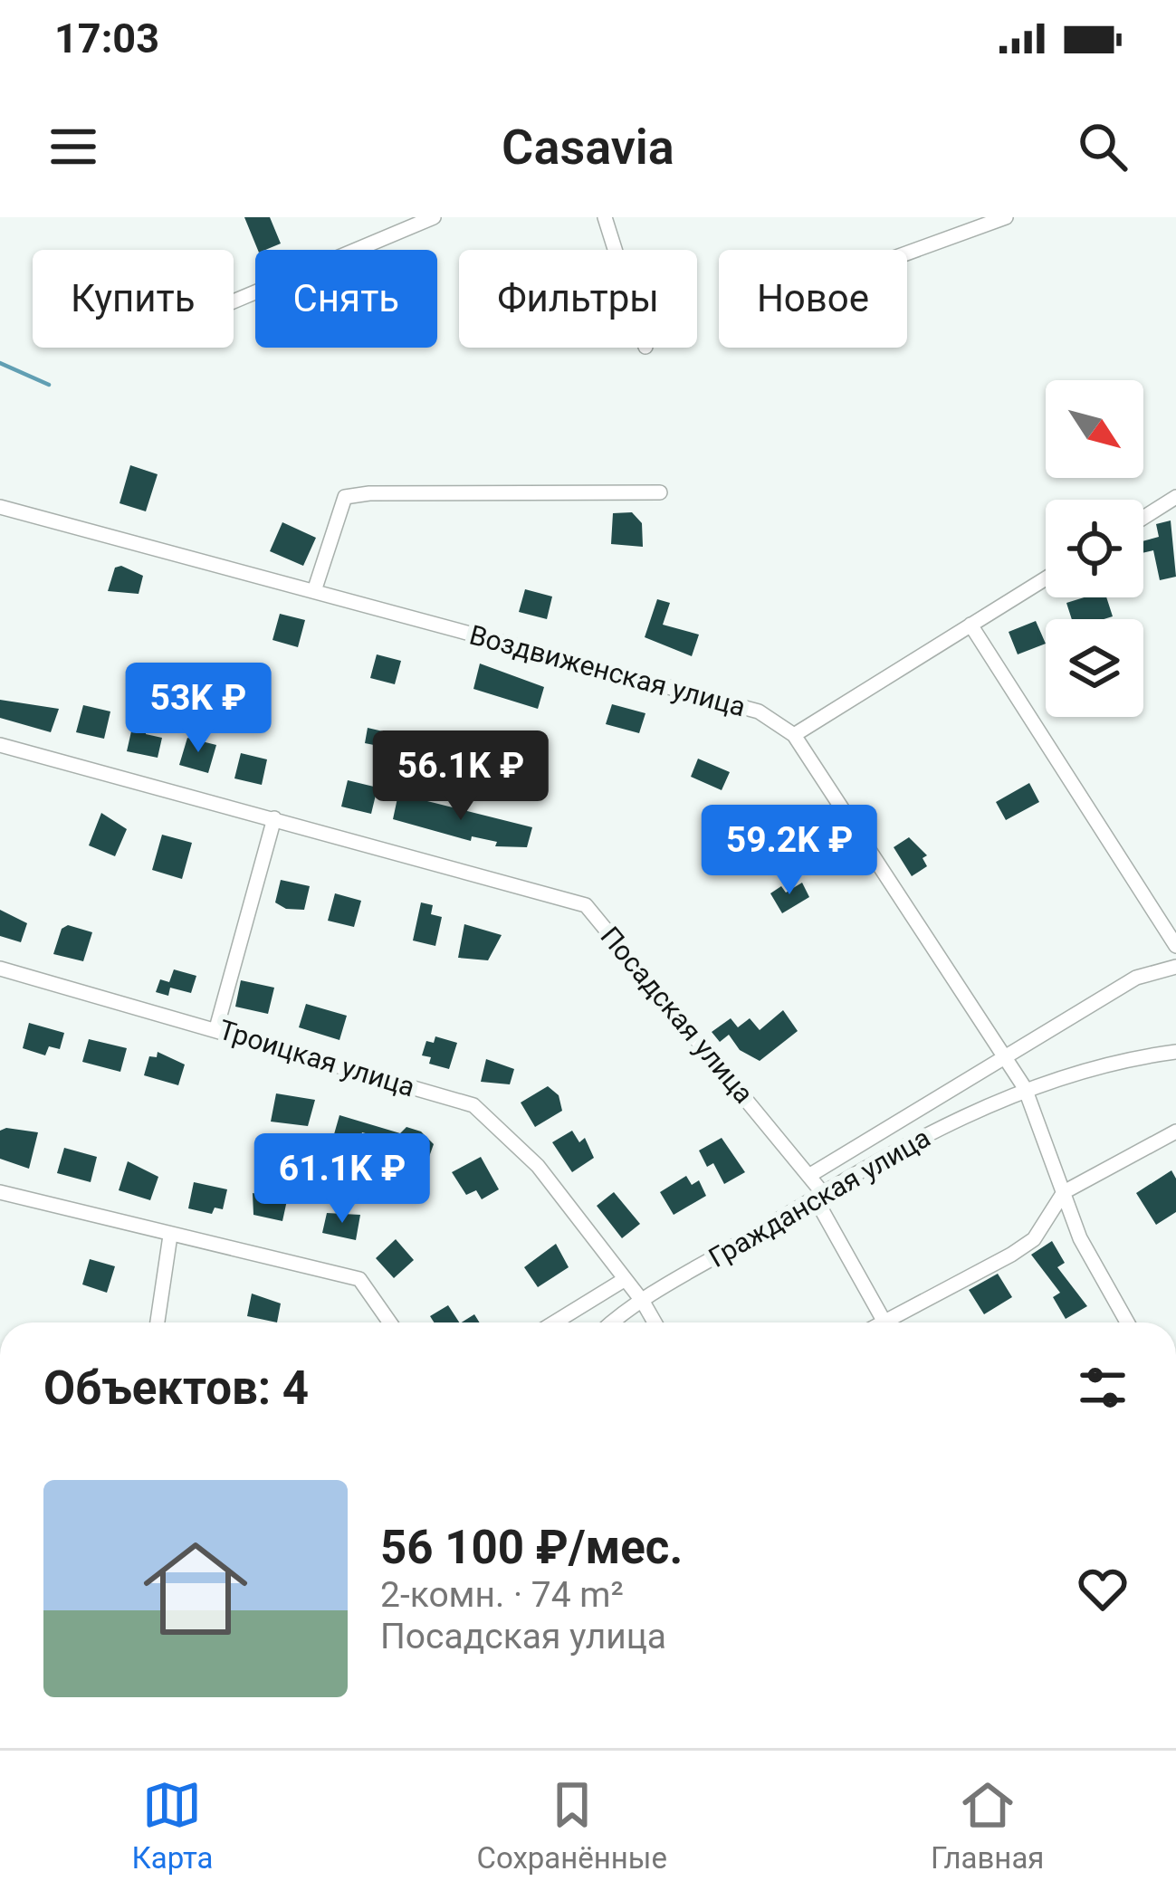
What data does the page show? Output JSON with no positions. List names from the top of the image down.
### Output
{
  "streets": {
    "street": [
      "Воздвиженская улица",
      "Посадская улица",
      "Троицкая улица",
      "Гражданская улица"
    ]
  },
  "crossings": [
    ["Воздвиженская улица", "Гражданская улица"],
    ["Посадская улица", "Гражданская улица"],
    ["Троицкая улица", "Гражданская улица"]
  ],
  "north": "bottom right",
  "page": {
    "status": "17:03",
    "header": "Casavia",
    "chip": [
      "Купить",
      "Снять",
      "Фильтры",
      "Новое"
    ],
    "price": [
      "53K ₽",
      "56.1K ₽",
      "59.2K ₽",
      "61.1K ₽"
    ],
    "heading": "Объектов: 4",
    "list": [
      {
        "name": "56 100 ₽/мес.",
        "note": "2-комн. · 74 m² · Посадская улица"
      }
    ],
    "tabs": ["Карта", "Сохранённые", "Главная"]
  }
}
